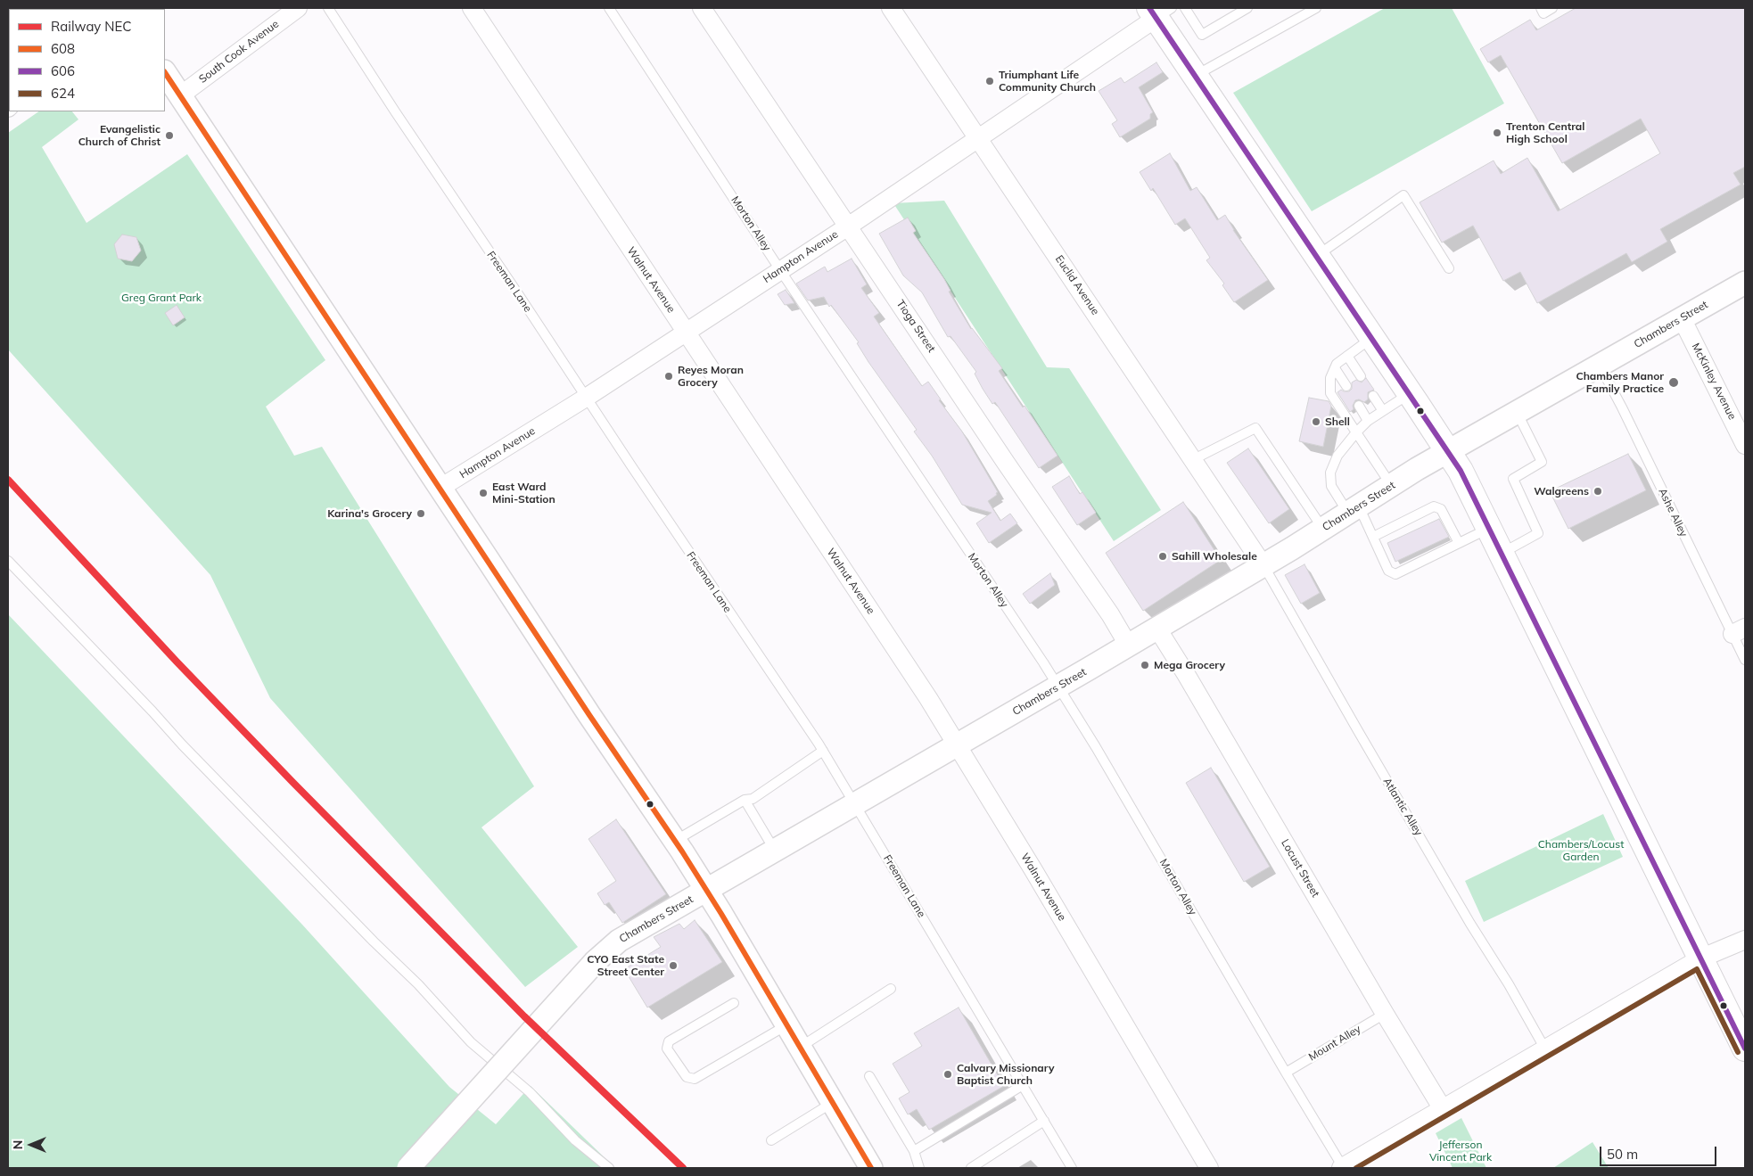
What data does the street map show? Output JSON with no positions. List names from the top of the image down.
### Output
{
  "streets": {
    "street": [
      "South Cook Avenue",
      "Hampton Avenue",
      "Walnut Avenue",
      "Euclid Avenue",
      "Chambers Street",
      "Tioga Street",
      "McKinley Avenue",
      "Locust Street"
    ],
    "lane": [
      "Morton Alley",
      "Freeman Lane",
      "Ashe Alley",
      "Atlantic Alley",
      "Mount Alley"
    ]
  },
  "crossings": [
    ["Morton Alley", "Hampton Avenue"],
    ["Morton Alley", "Chambers Street"],
    ["Morton Alley", "Mount Alley"],
    ["Hampton Avenue", "Walnut Avenue"],
    ["Hampton Avenue", "Freeman Lane"],
    ["Hampton Avenue", "Euclid Avenue"],
    ["Hampton Avenue", "Tioga Street"],
    ["Walnut Avenue", "Chambers Street"],
    ["Freeman Lane", "Chambers Street"],
    ["Euclid Avenue", "Chambers Street"],
    ["Euclid Avenue", "Atlantic Alley"],
    ["Chambers Street", "Tioga Street"],
    ["Chambers Street", "McKinley Avenue"],
    ["Chambers Street", "Ashe Alley"],
    ["Chambers Street", "Atlantic Alley"],
    ["Chambers Street", "Locust Street"],
    ["Locust Street", "Mount Alley"]
  ],
  "parks": ["Greg Grant Park", "Chambers/Locust Garden", "Jefferson Vincent Park"],
  "places": [
    "Triumphant Life Community Church",
    "Trenton Central High School",
    "Evangelistic Church of Christ",
    "Reyes Moran Grocery",
    "Chambers Manor Family Practice",
    "Shell",
    "Walgreens",
    "East Ward Mini-Station",
    "Karina's Grocery",
    "Sahill Wholesale",
    "Mega Grocery",
    "CYO East State Street Center",
    "Calvary Missionary Baptist Church"
  ],
  "lines": [
    "transit line 606",
    "transit line 608",
    "rail line NEC",
    "transit line 624"
  ],
  "legend": [
    "Railway NEC",
    "608",
    "606",
    "624"
  ],
  "scale_bar": "50 m",
  "north": "left"
}
